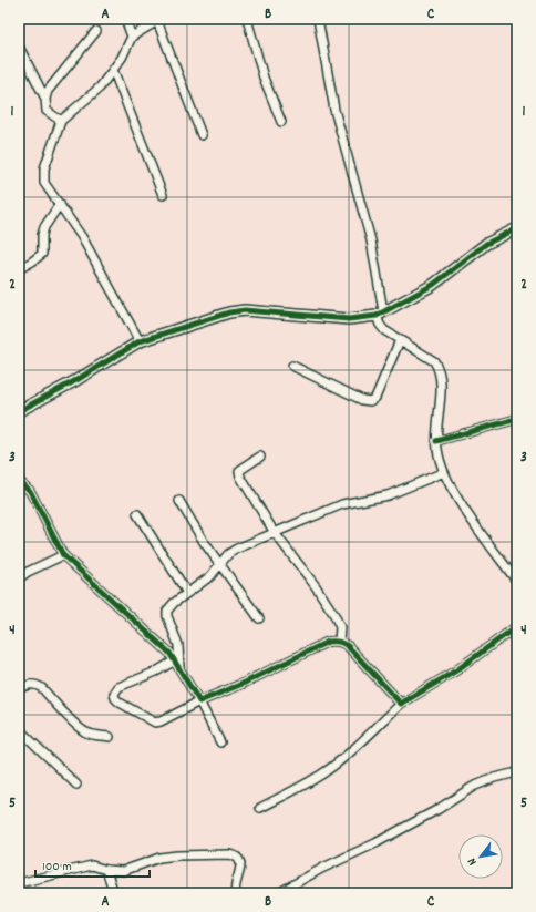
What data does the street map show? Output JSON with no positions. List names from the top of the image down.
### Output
{
  "scale_bar": "100 m",
  "north": "bottom left",
  "grid": {
    "columns": ["A", "B", "C"],
    "rows": [
      "1",
      "2",
      "3",
      "4",
      "5"
    ]
  }
}
